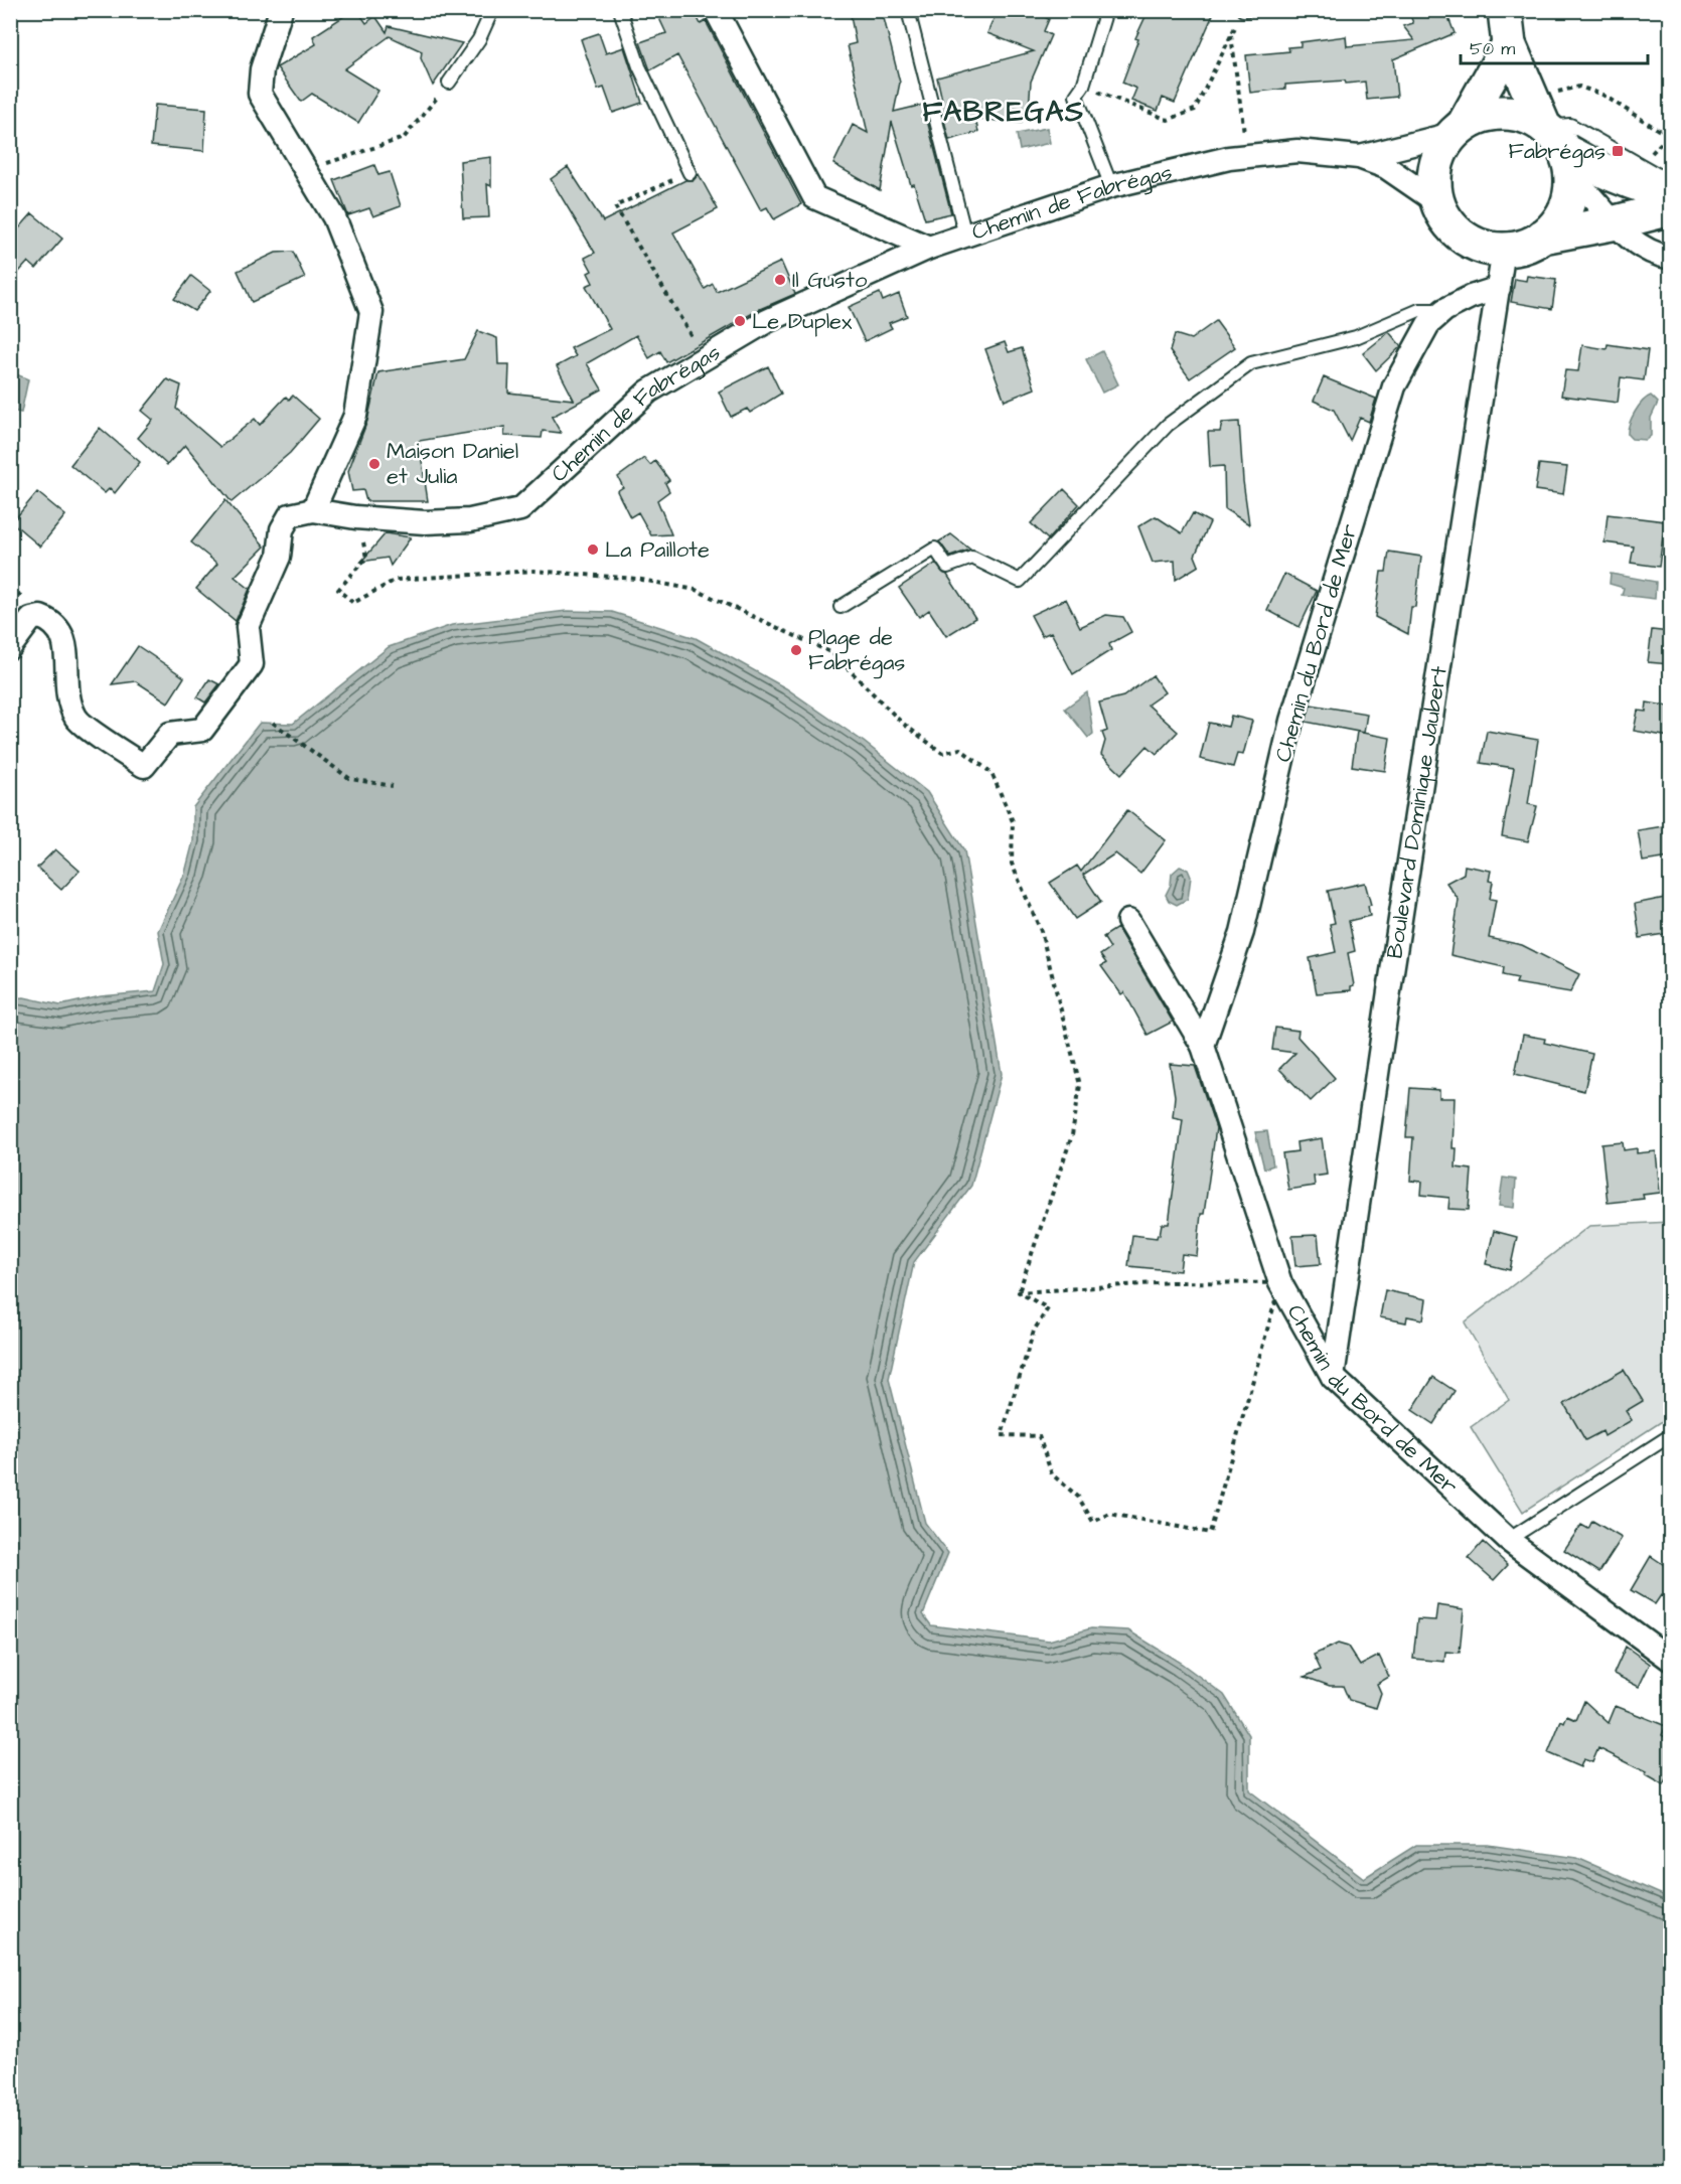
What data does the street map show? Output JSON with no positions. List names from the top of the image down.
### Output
{
  "streets": {
    "street": ["Chemin de Fabrégas", "Chemin du Bord de Mer", "Boulevard Dominique Jaubert"]
  },
  "crossings": [
    ["Chemin de Fabrégas", "Boulevard Dominique Jaubert"],
    ["Chemin du Bord de Mer", "Boulevard Dominique Jaubert"]
  ],
  "districts": ["FABREGAS"],
  "places": {
    "transit": ["Fabrégas"],
    "other": [
      "Il Gusto",
      "Le Duplex",
      "Maison Daniel et Julia",
      "La Paillote",
      "Plage de Fabrégas"
    ]
  },
  "scale_bar": "50 m"
}
